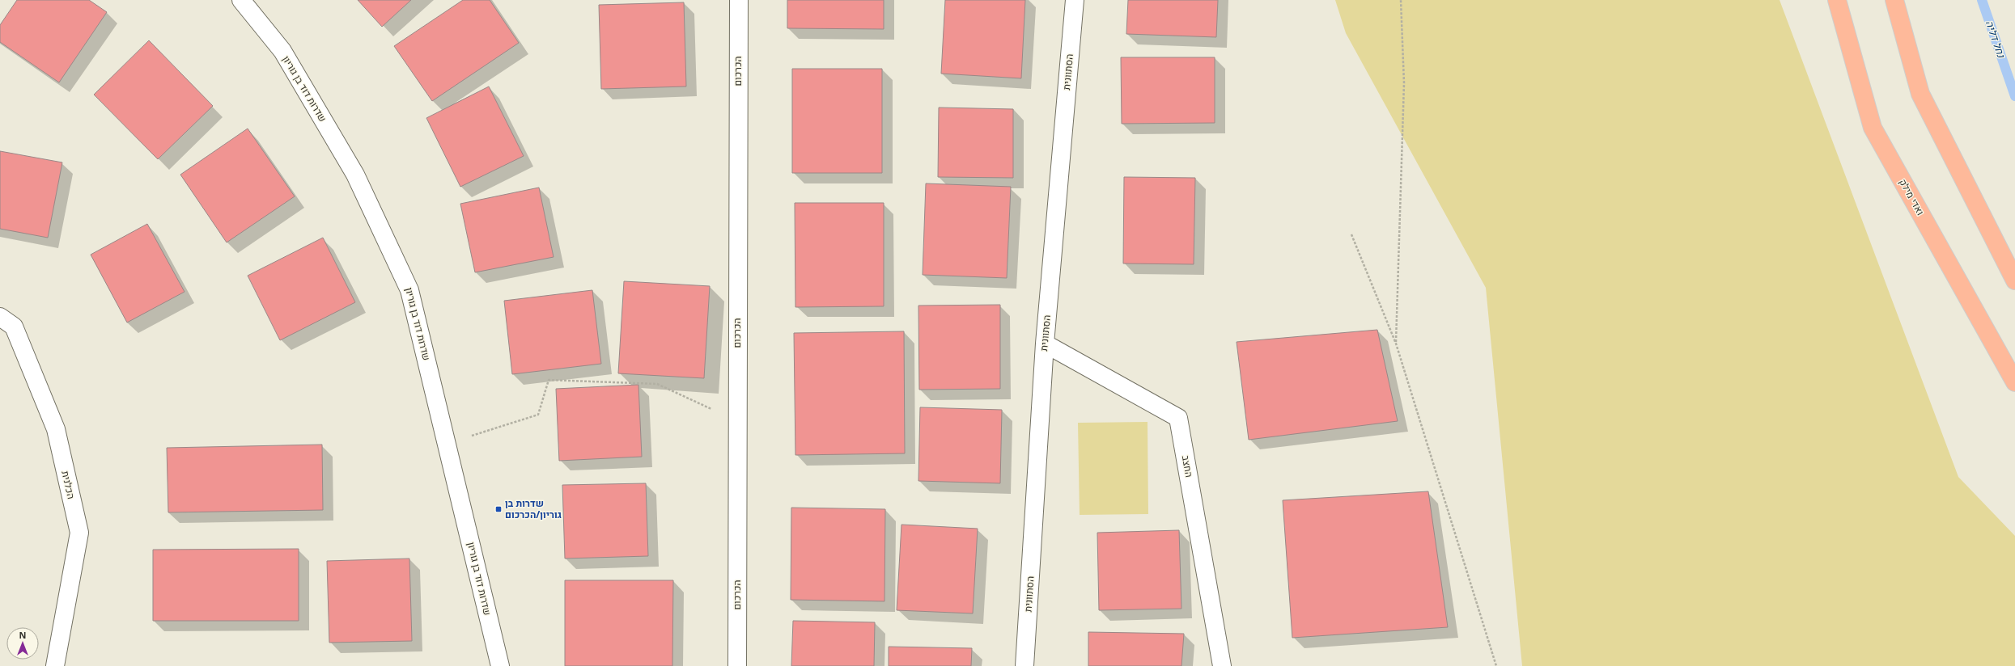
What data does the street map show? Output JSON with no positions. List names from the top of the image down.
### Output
{
  "streets": {
    "highway": ["ואדי מילק"],
    "street": [
      "הכרכום",
      "הסתוונית",
      "שדרות דוד בן גוריון",
      "החצב",
      "הכלנית"
    ]
  },
  "crossings": [
    ["הסתוונית", "החצב"]
  ],
  "water": ["נחל דליה"],
  "places": {
    "transit": ["שדרות בן גוריון/הכרכום"]
  },
  "north": "top"
}
